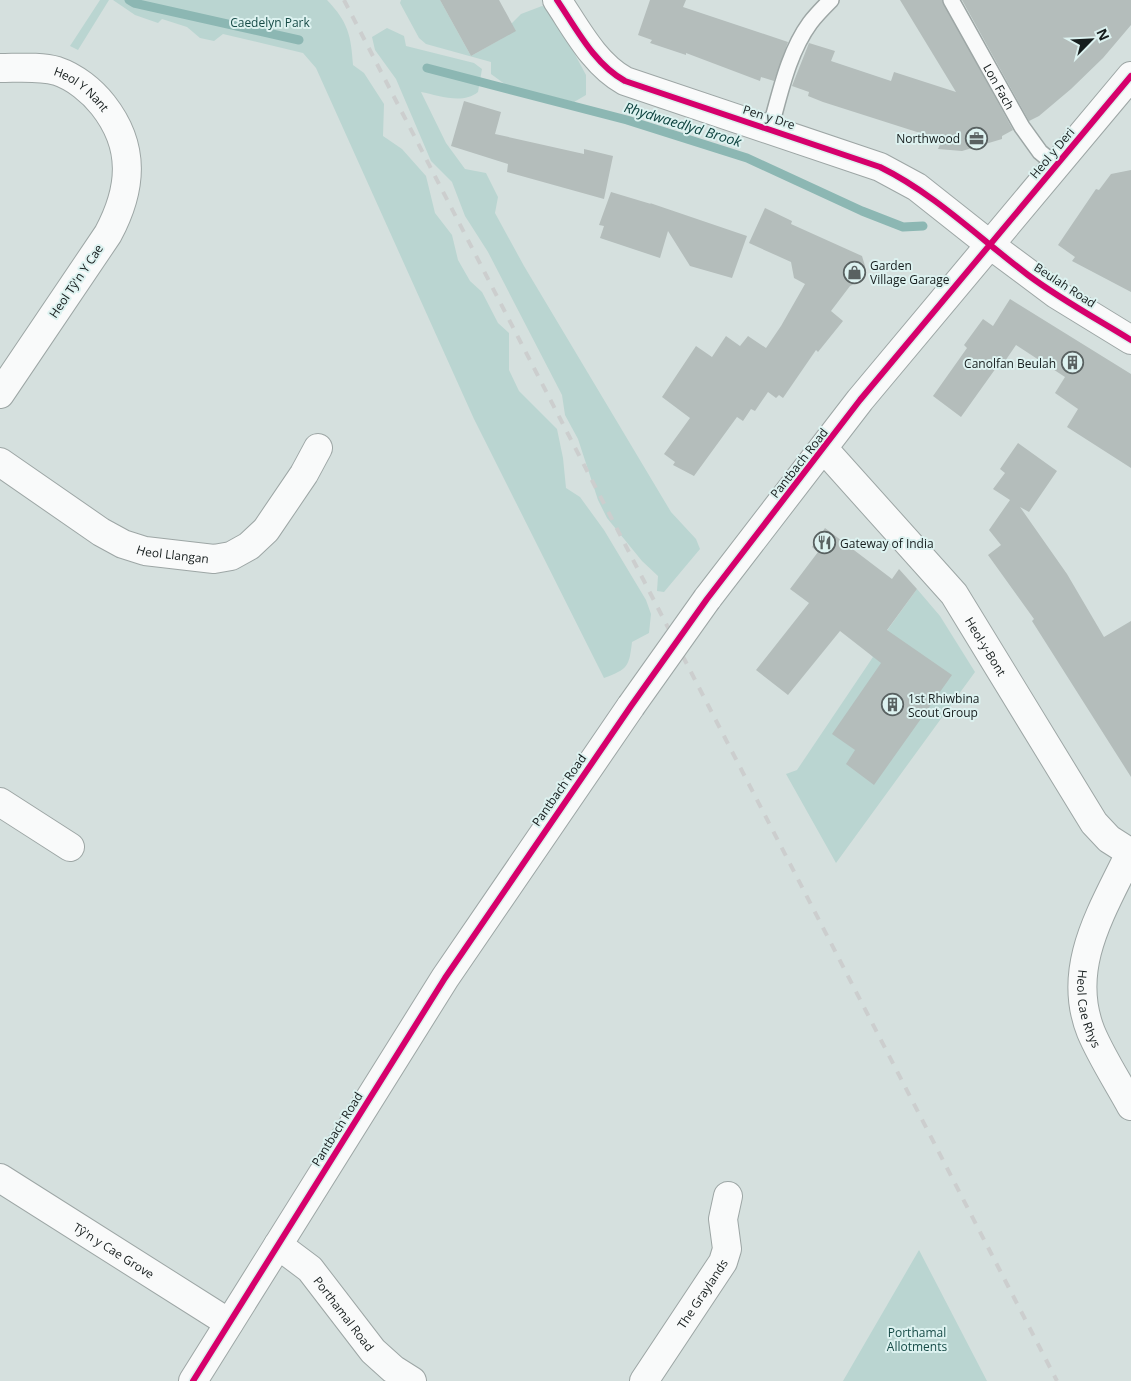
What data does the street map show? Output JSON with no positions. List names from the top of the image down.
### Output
{
  "streets": {
    "street": [
      "Heol Y Nant",
      "Pen y Dre",
      "Heol y Deri",
      "Heol Tŷ'n Y Cae",
      "Beulah Road",
      "Pantbach Road",
      "Heol Llangan",
      "Heol-y-Bont",
      "Heol Cae Rhys",
      "Tŷ'n y Cae Grove",
      "The Graylands",
      "Porthamal Road"
    ],
    "lane": ["Lon Fach"]
  },
  "crossings": [
    ["Lon Fach", "Heol y Deri"],
    ["Heol Y Nant", "Heol Tŷ'n Y Cae"],
    ["Pen y Dre", "Heol y Deri"],
    ["Pen y Dre", "Beulah Road"],
    ["Pen y Dre", "Pantbach Road"],
    ["Heol y Deri", "Beulah Road"],
    ["Heol y Deri", "Pantbach Road"],
    ["Beulah Road", "Pantbach Road"],
    ["Pantbach Road", "Heol-y-Bont"],
    ["Pantbach Road", "Tŷ'n y Cae Grove"],
    ["Pantbach Road", "Porthamal Road"],
    ["Heol-y-Bont", "Heol Cae Rhys"]
  ],
  "water": ["Rhydwaedlyd Brook"],
  "parks": ["Caedelyn Park", "Porthamal Allotments"],
  "places": {
    "office": ["Northwood"],
    "shop": ["Garden Village Garage"],
    "building": ["Canolfan Beulah", "1st Rhiwbina Scout Group"],
    "restaurant": ["Gateway of India"]
  },
  "north": "top right"
}
